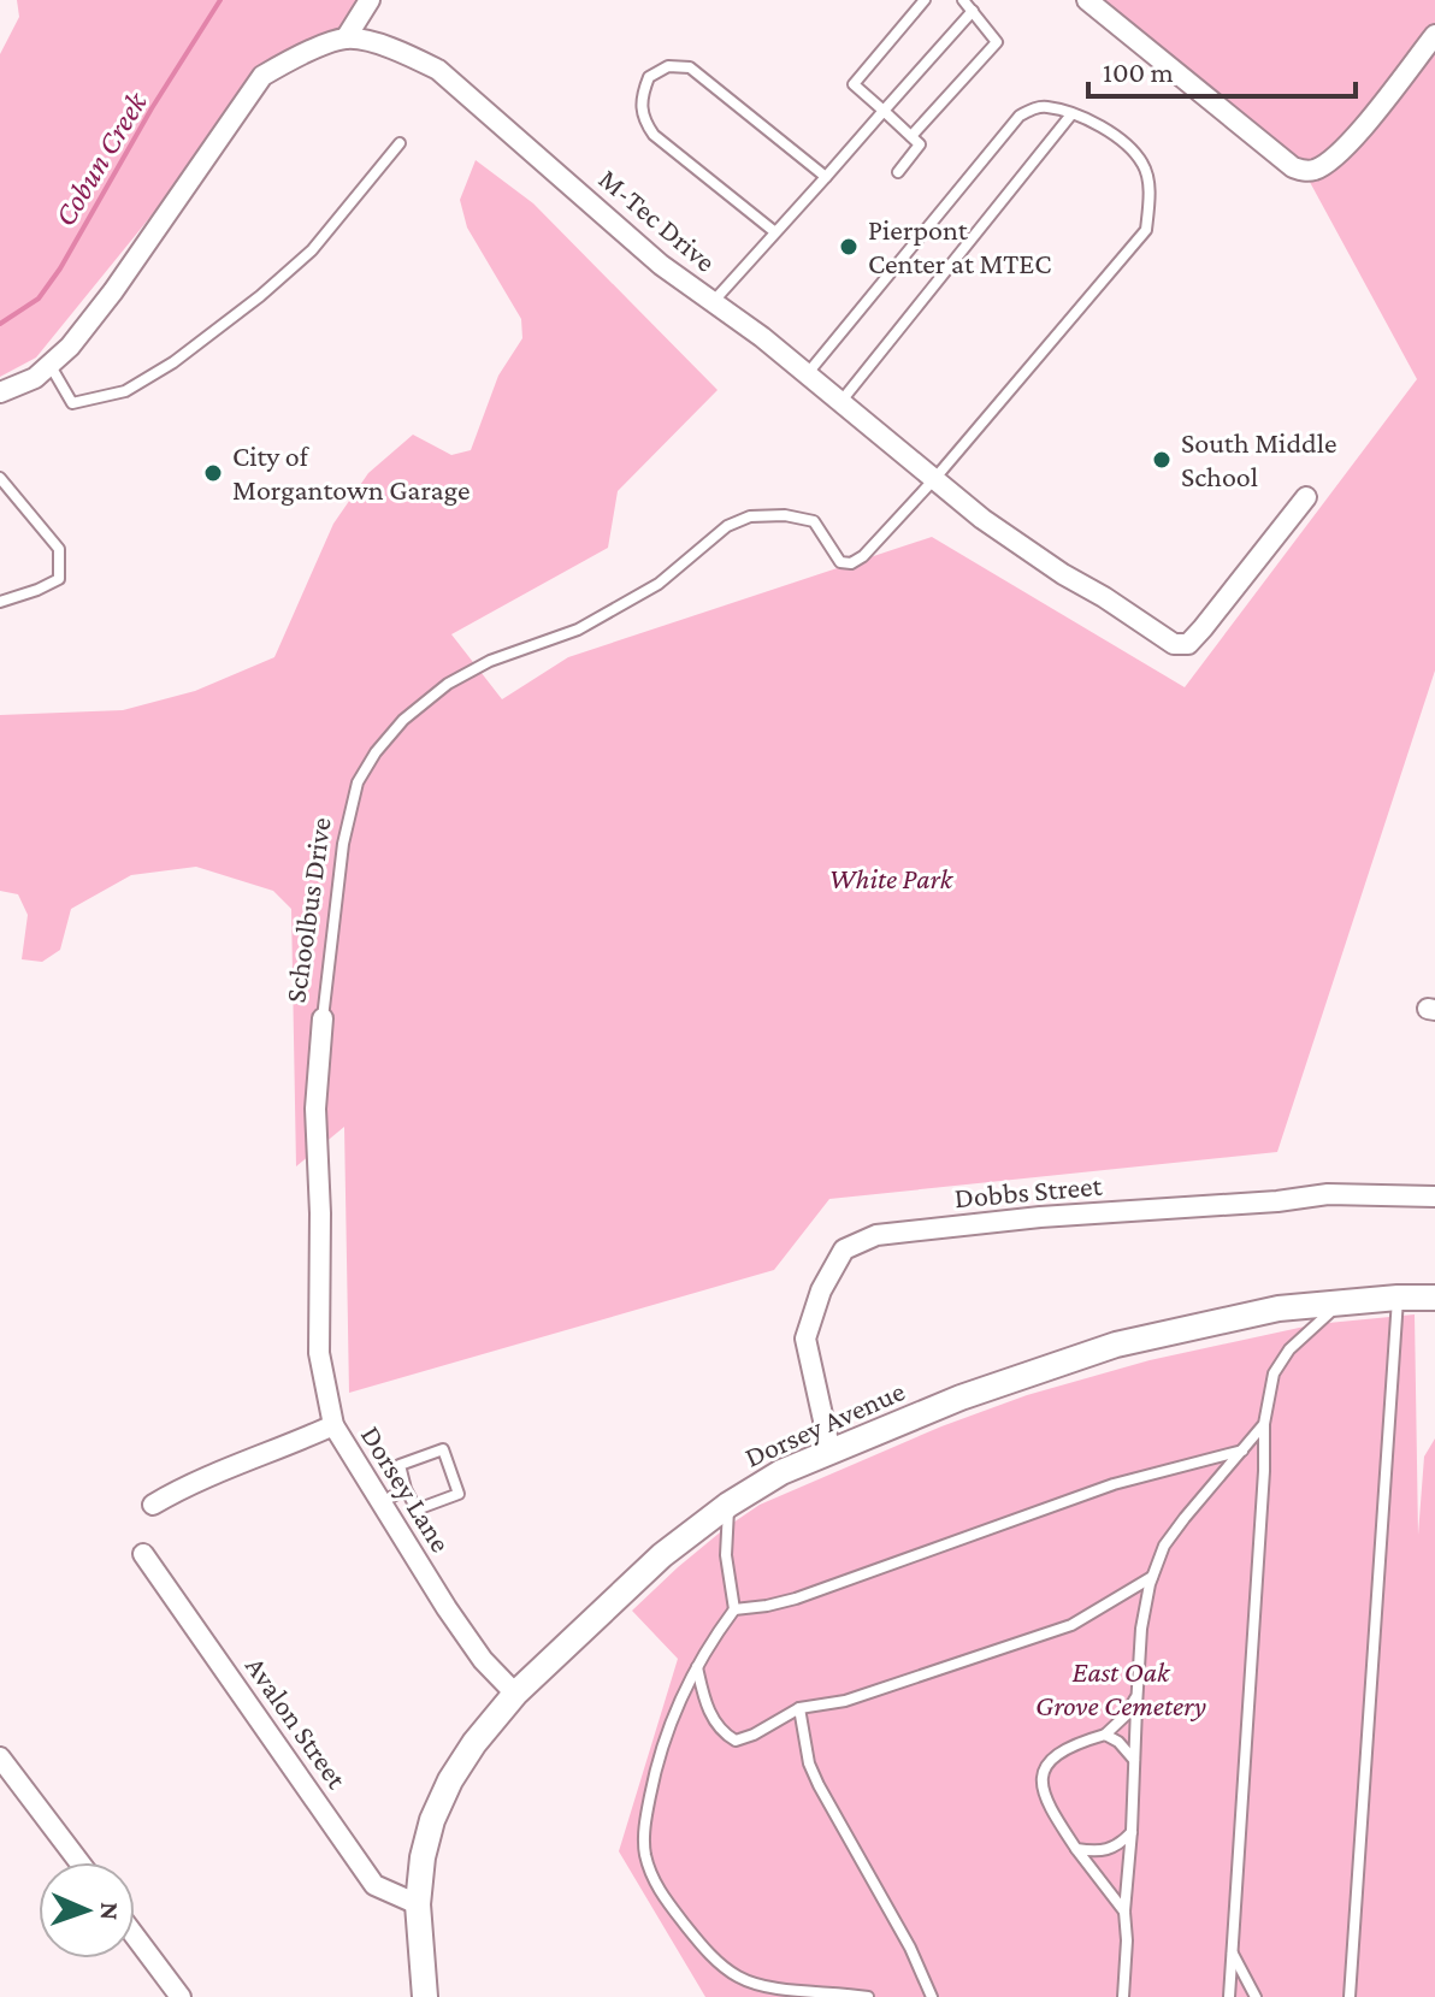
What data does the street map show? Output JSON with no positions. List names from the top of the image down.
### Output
{
  "streets": {
    "street": [
      "M-Tec Drive",
      "Schoolbus Drive",
      "Dobbs Street",
      "Dorsey Avenue",
      "Dorsey Lane",
      "Avalon Street"
    ]
  },
  "crossings": [
    ["M-Tec Drive", "Schoolbus Drive"],
    ["Schoolbus Drive", "Dorsey Lane"],
    ["Dobbs Street", "Dorsey Avenue"],
    ["Dorsey Avenue", "Dorsey Lane"],
    ["Dorsey Avenue", "Avalon Street"]
  ],
  "water": ["Cobun Creek"],
  "parks": ["White Park", "East Oak Grove Cemetery"],
  "places": ["Pierpont Center at MTEC", "South Middle School", "City of Morgantown Garage"],
  "scale_bar": "100 m",
  "north": "right"
}
